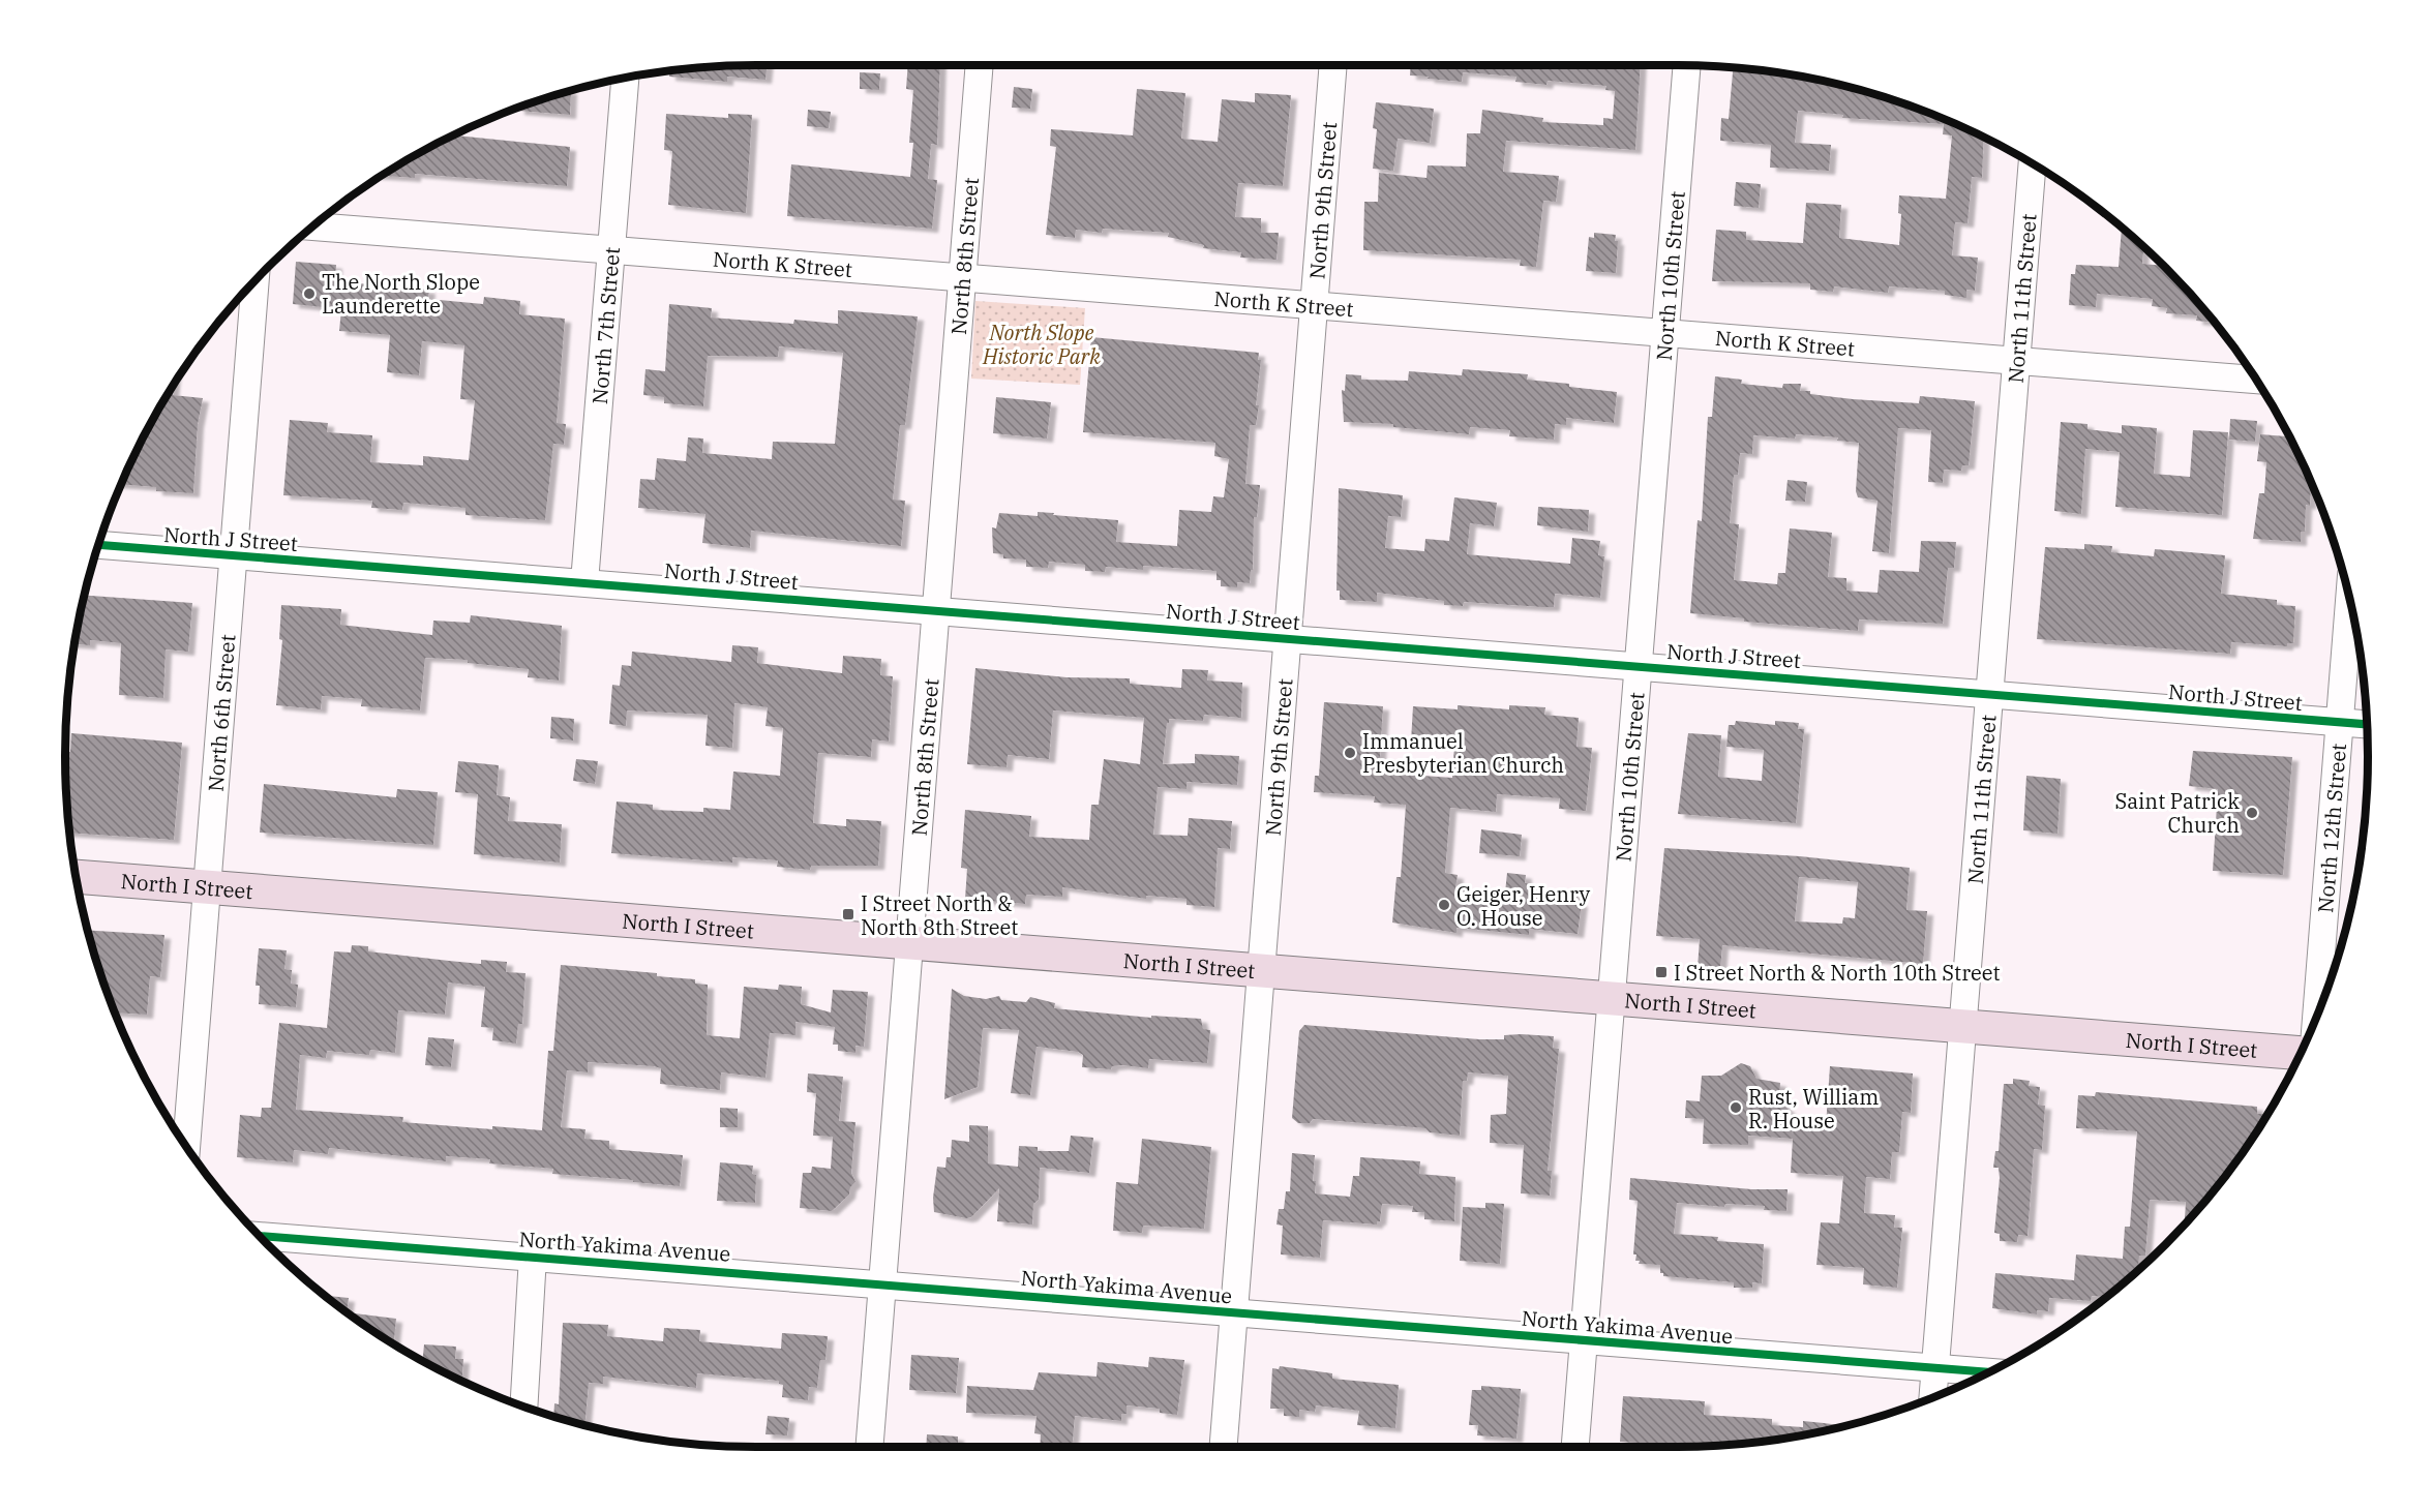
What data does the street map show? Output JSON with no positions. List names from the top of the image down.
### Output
{
  "streets": {
    "main road": ["North I Street"],
    "street": [
      "North 9th Street",
      "North 8th Street",
      "North K Street",
      "North 10th Street",
      "North 11th Street",
      "North 7th Street",
      "North J Street",
      "North 6th Street",
      "North 12th Street",
      "North Yakima Avenue"
    ]
  },
  "crossings": [
    ["North 9th Street", "North K Street"],
    ["North 9th Street", "North J Street"],
    ["North 9th Street", "North I Street"],
    ["North 9th Street", "North Yakima Avenue"],
    ["North 8th Street", "North K Street"],
    ["North 8th Street", "North J Street"],
    ["North 8th Street", "North I Street"],
    ["North 8th Street", "North Yakima Avenue"],
    ["North K Street", "North 10th Street"],
    ["North K Street", "North 11th Street"],
    ["North K Street", "North 7th Street"],
    ["North 10th Street", "North J Street"],
    ["North 10th Street", "North I Street"],
    ["North 10th Street", "North Yakima Avenue"],
    ["North 11th Street", "North J Street"],
    ["North 11th Street", "North I Street"],
    ["North 11th Street", "North Yakima Avenue"],
    ["North 7th Street", "North J Street"],
    ["North J Street", "North 6th Street"],
    ["North J Street", "North 12th Street"],
    ["North 6th Street", "North I Street"]
  ],
  "parks": ["North Slope Historic Park"],
  "places": {
    "other": [
      "The North Slope Launderette",
      "Immanuel Presbyterian Church",
      "Saint Patrick Church",
      "Geiger, Henry O. House",
      "Rust, William R. House"
    ],
    "transit": ["I Street North & North 8th Street", "I Street North & North 10th Street"]
  }
}
